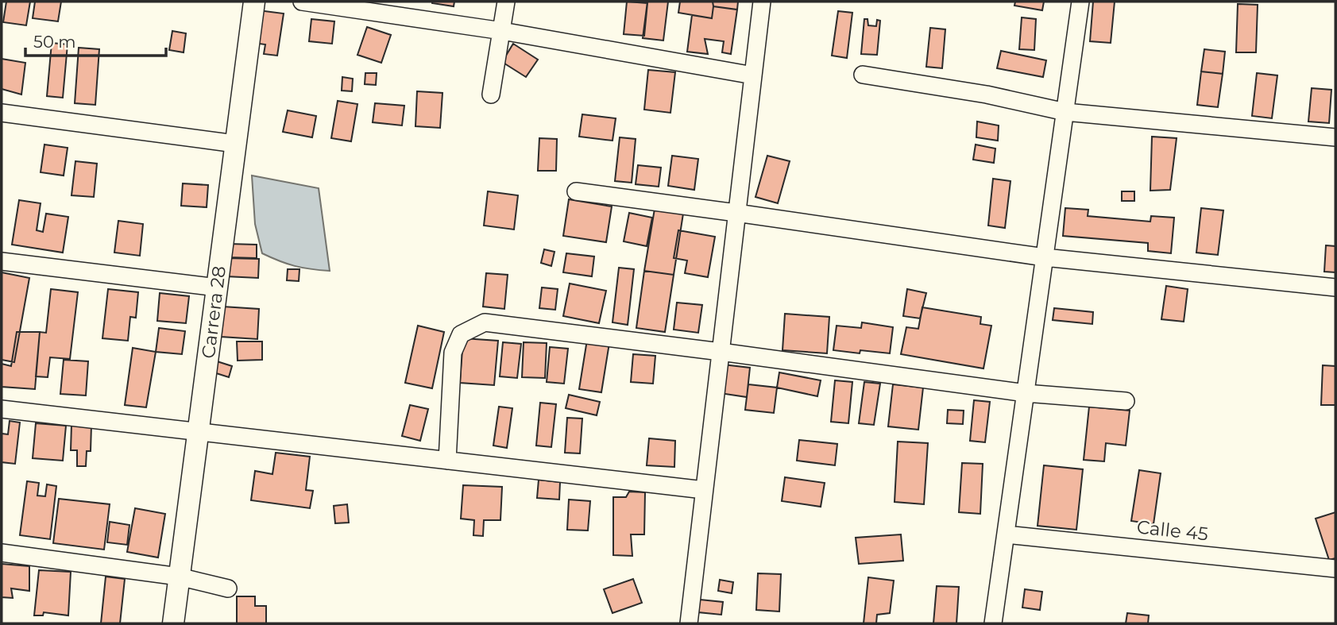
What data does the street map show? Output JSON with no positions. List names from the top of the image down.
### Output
{
  "streets": {
    "street": ["Carrera 28", "Calle 45"]
  },
  "scale_bar": "50 m"
}
